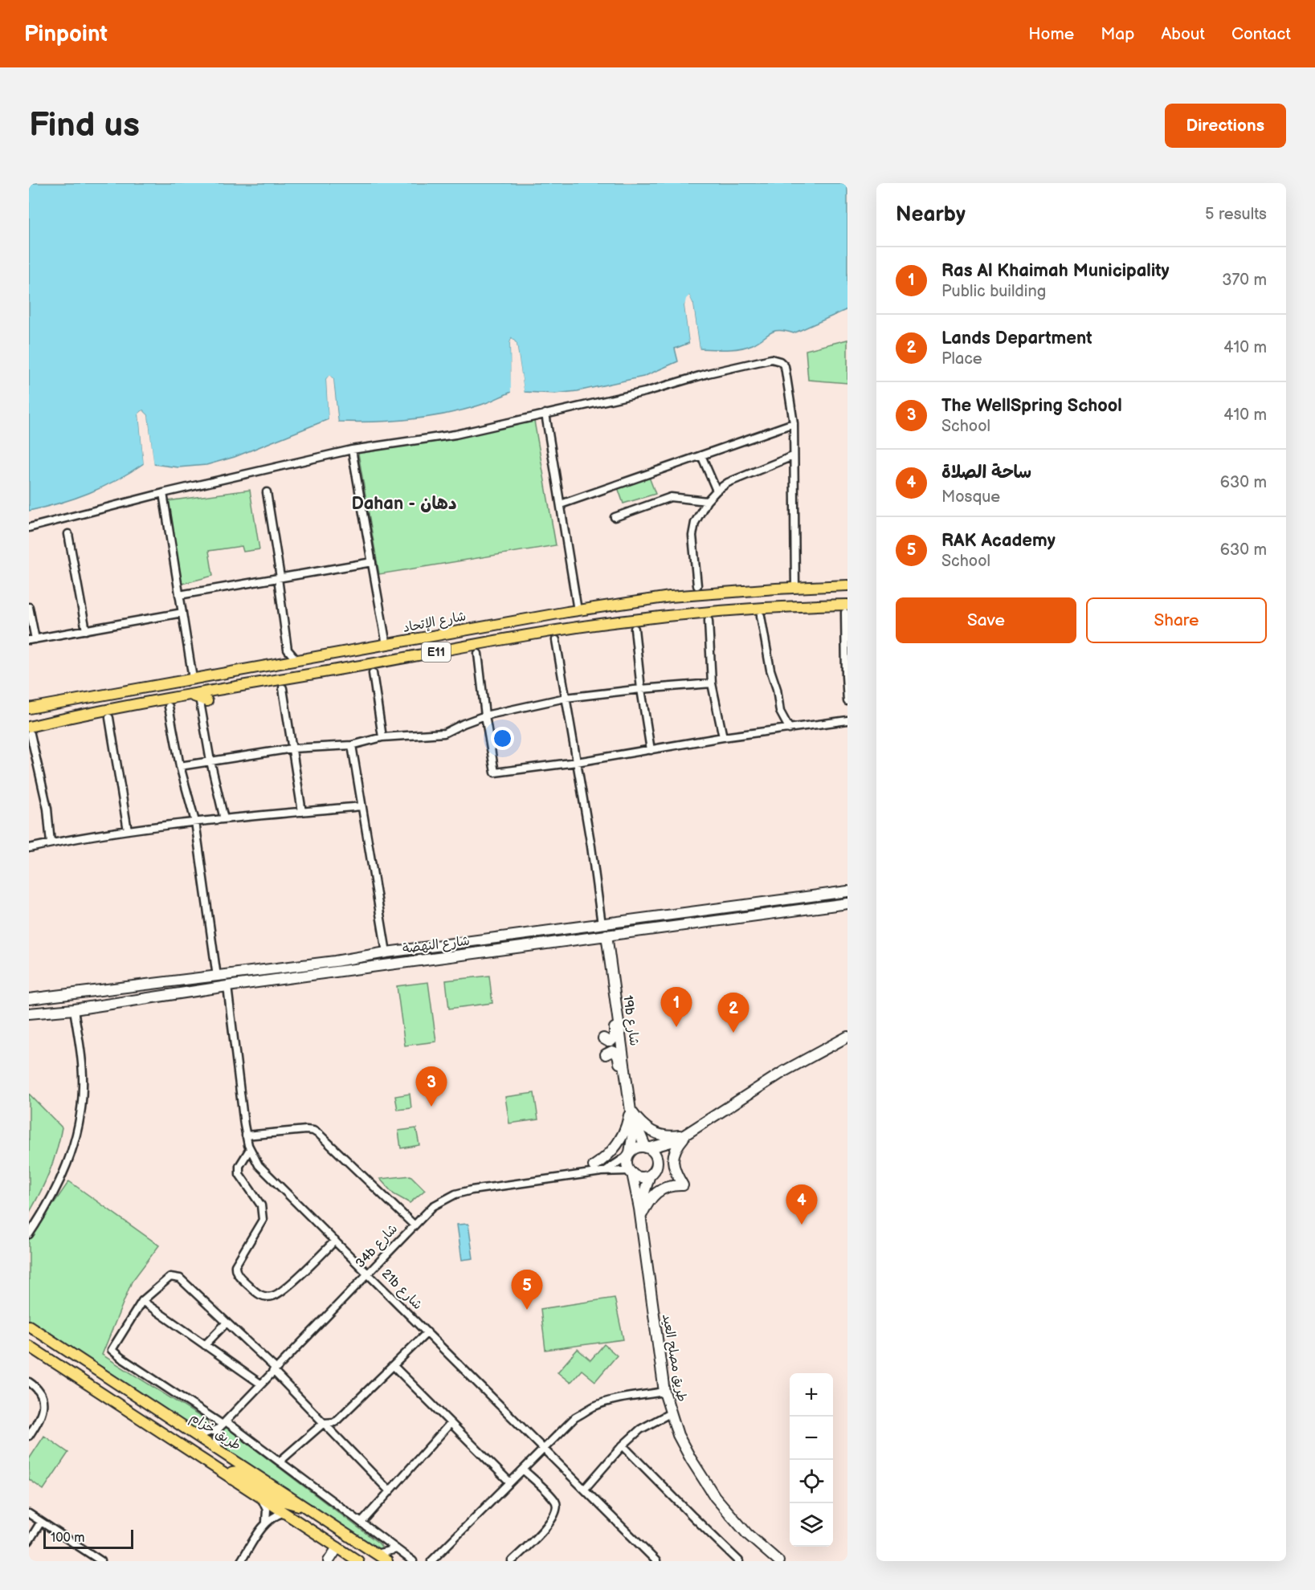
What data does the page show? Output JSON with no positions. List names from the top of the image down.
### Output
{
  "streets": {
    "main road": [
      "شارع الإتحاد",
      "E11",
      "شارع النهضة",
      "19b شارع",
      "طريق مصلح العيد",
      "طريق خزام"
    ],
    "street": ["34b شارع", "21b شارع"]
  },
  "crossings": [
    ["شارع النهضة", "19b شارع"],
    ["شارع النهضة", "21b شارع"],
    ["19b شارع", "34b شارع"],
    ["19b شارع", "طريق مصلح العيد"],
    ["34b شارع", "21b شارع"],
    ["34b شارع", "طريق مصلح العيد"]
  ],
  "districts": ["Dahan - دهان"],
  "scale_bar": "100 m",
  "page": {
    "header": "Pinpoint",
    "nav": [
      "Home",
      "Map",
      "About",
      "Contact"
    ],
    "buttons": [
      "Directions",
      ["Save", "Share"]
    ],
    "title": "Find us",
    "heading": ["Nearby", "5 results"],
    "list": [
      {
        "mark": "1",
        "name": "Ras Al Khaimah Municipality",
        "note": "Public building",
        "value": "370 m"
      },
      {
        "mark": "2",
        "name": "Lands Department",
        "note": "Place",
        "value": "410 m"
      },
      {
        "mark": "3",
        "name": "The WellSpring School",
        "note": "School",
        "value": "410 m"
      },
      {
        "mark": "4",
        "name": "ساحة الصلاة",
        "note": "Mosque",
        "value": "630 m"
      },
      {
        "mark": "5",
        "name": "RAK Academy",
        "note": "School",
        "value": "630 m"
      }
    ],
    "pins": [
      "1",
      "2",
      "3",
      "4",
      "5"
    ],
    "map_buttons": ["+", "−"],
    "scale": "100 m"
  }
}
